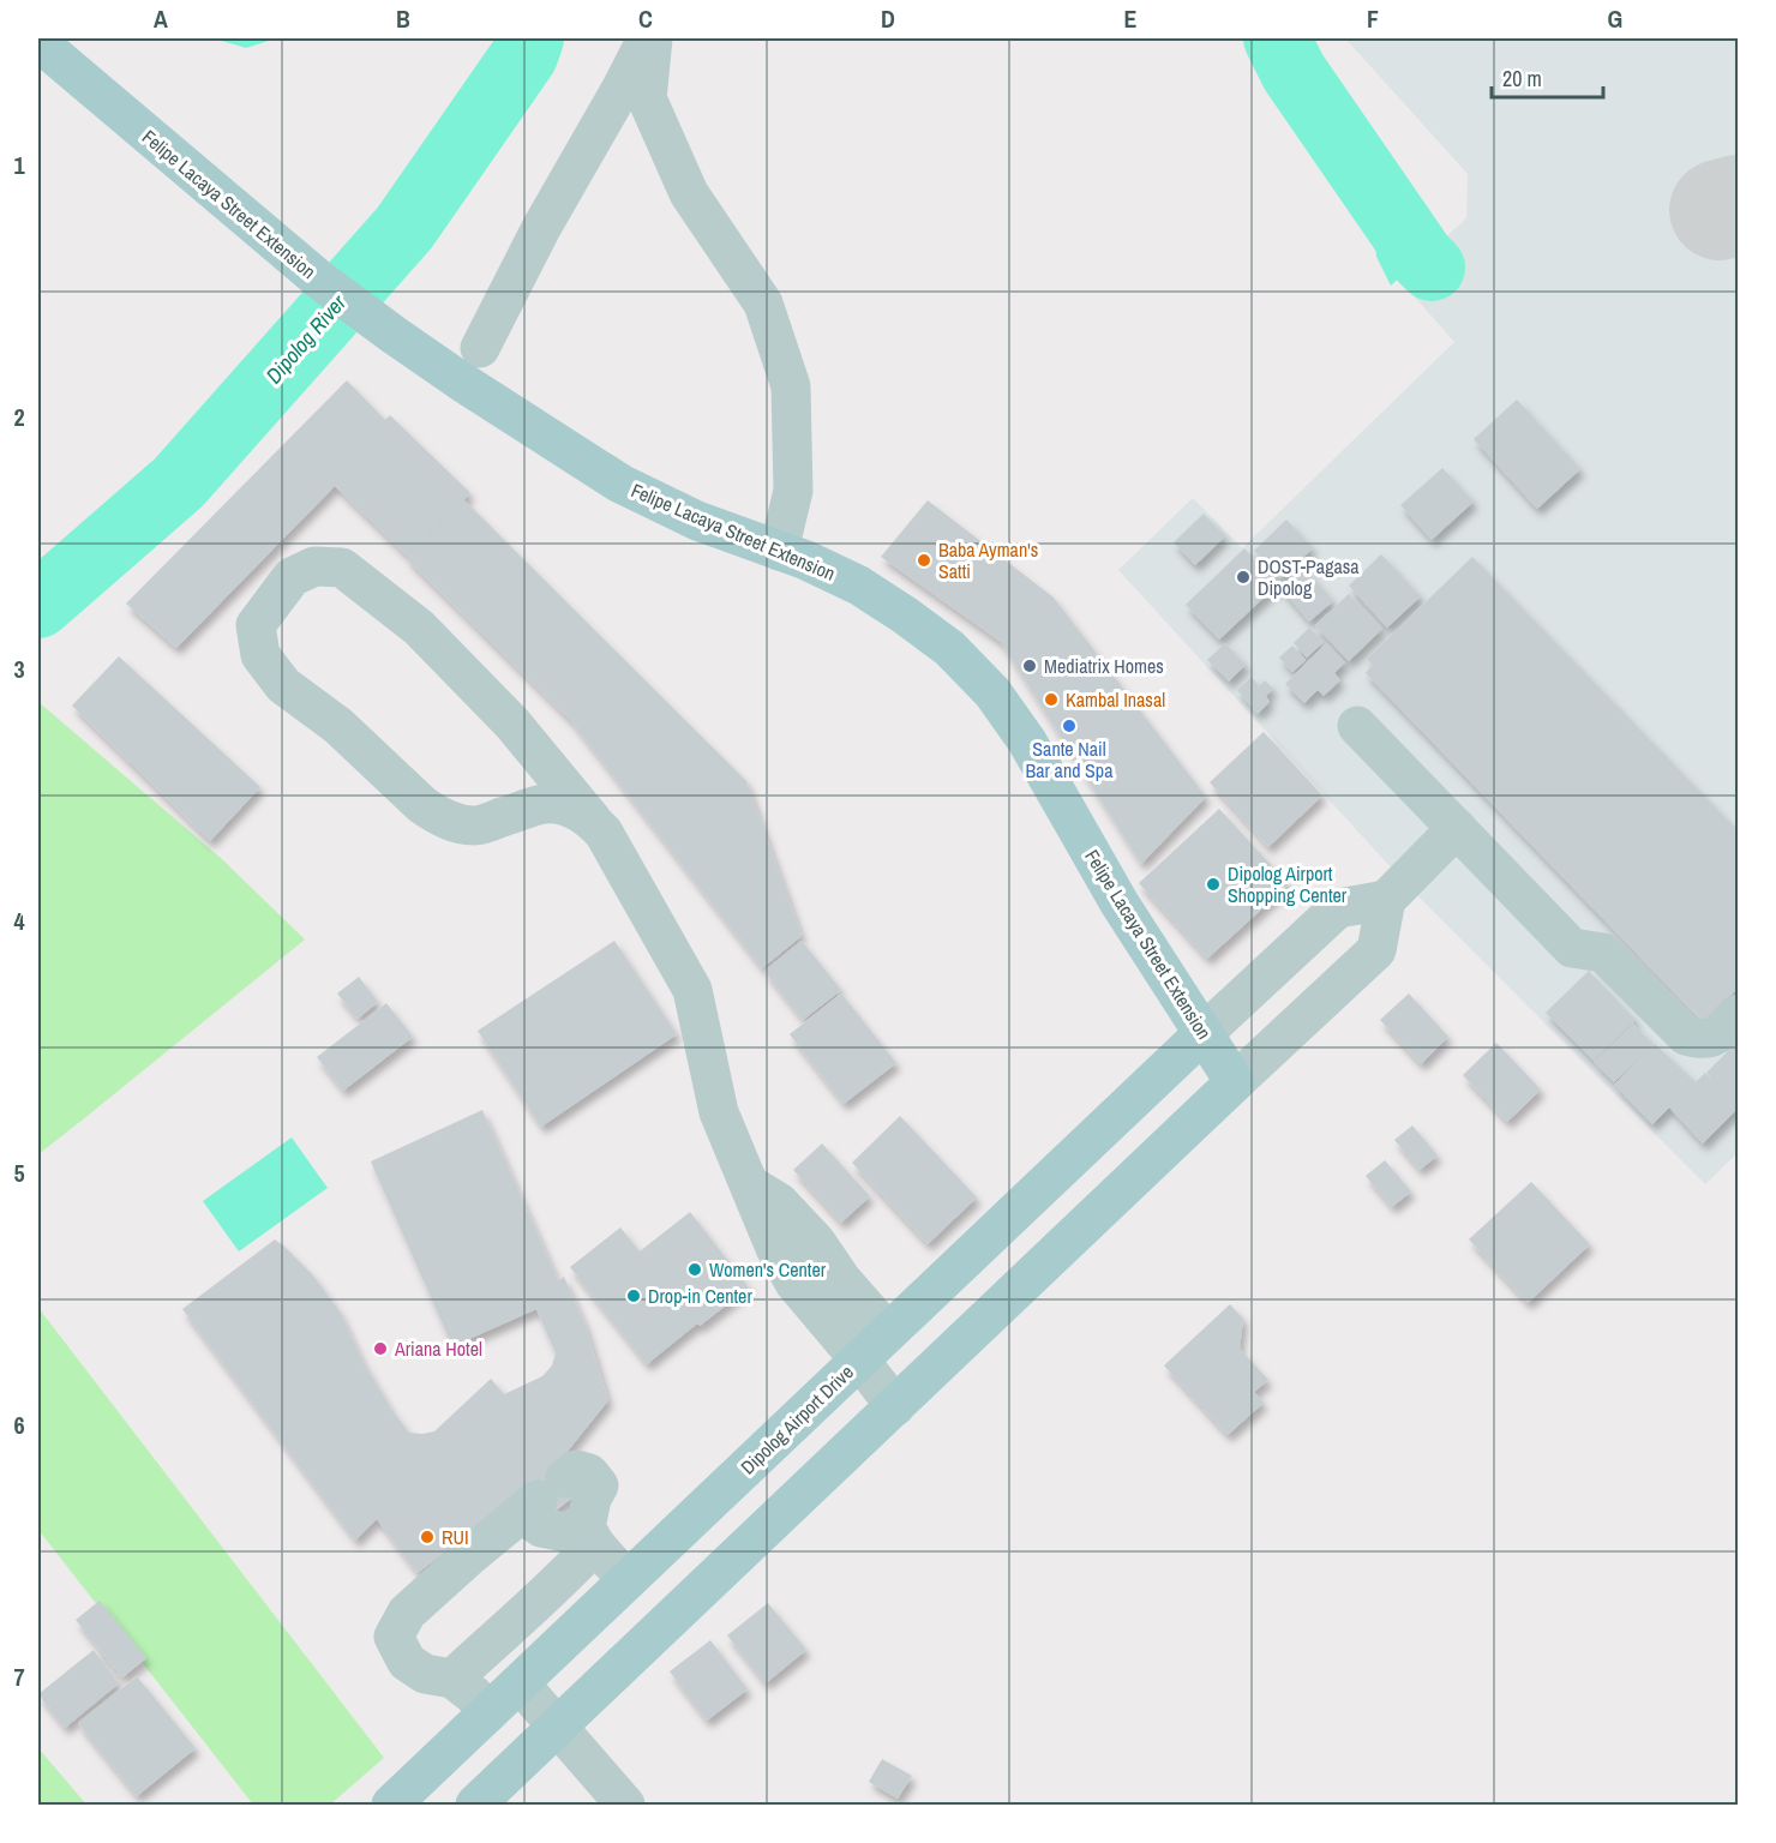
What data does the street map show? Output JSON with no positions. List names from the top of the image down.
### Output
{
  "streets": {
    "main road": ["Felipe Lacaya Street Extension", "Dipolog Airport Drive"]
  },
  "crossings": [
    ["Felipe Lacaya Street Extension", "Dipolog Airport Drive"]
  ],
  "water": ["Dipolog River"],
  "places": [
    "Baba Ayman's Satti",
    "DOST-Pagasa Dipolog",
    "Mediatrix Homes",
    "Kambal Inasal",
    "Sante Nail Bar and Spa",
    "Dipolog Airport Shopping Center",
    "Women's Center",
    "Drop-in Center",
    "Ariana Hotel",
    "RUI"
  ],
  "scale_bar": "20 m",
  "grid": {
    "columns": [
      "A",
      "B",
      "C",
      "D",
      "E",
      "F",
      "G"
    ],
    "rows": [
      "1",
      "2",
      "3",
      "4",
      "5",
      "6",
      "7"
    ]
  }
}
